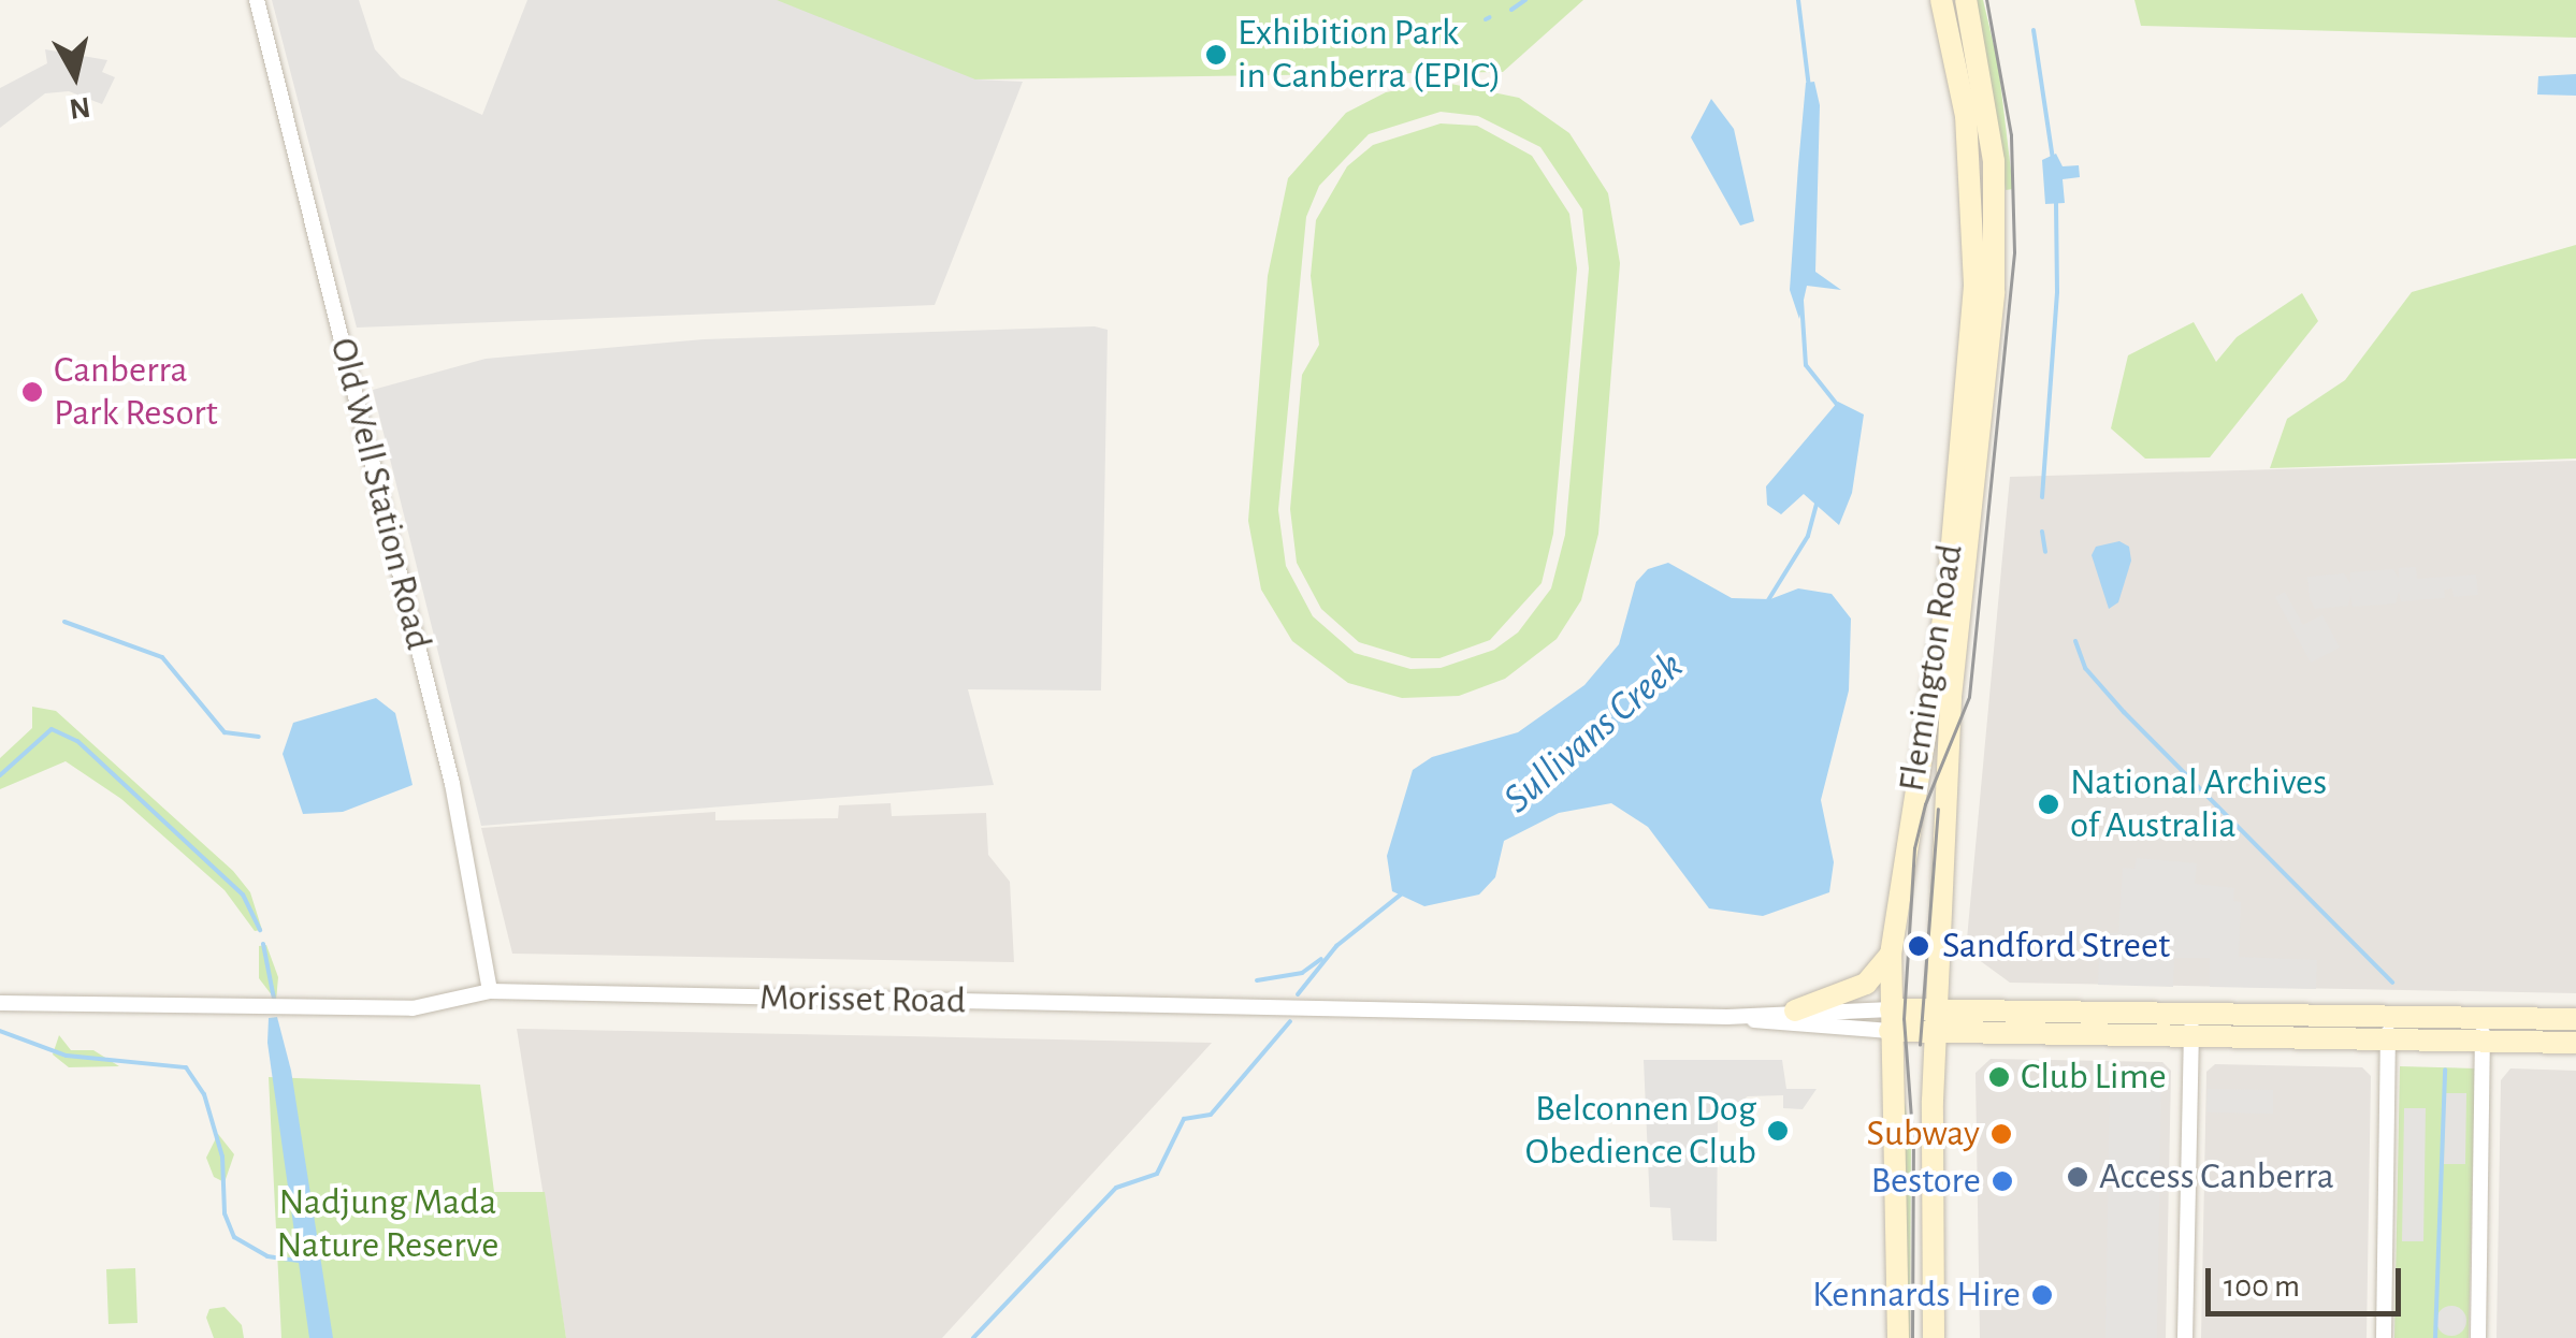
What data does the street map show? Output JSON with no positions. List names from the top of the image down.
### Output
{
  "streets": {
    "main road": ["Flemington Road"],
    "street": ["Old Well Station Road", "Morisset Road"]
  },
  "crossings": [
    ["Old Well Station Road", "Morisset Road"],
    ["Flemington Road", "Morisset Road"]
  ],
  "water": ["Sullivans Creek"],
  "parks": ["Nadjung Mada Nature Reserve"],
  "places": [
    "Exhibition Park in Canberra (EPIC)",
    "Canberra Park Resort",
    "National Archives of Australia",
    "Sandford Street",
    "Club Lime",
    "Belconnen Dog Obedience Club",
    "Subway",
    "Access Canberra",
    "Bestore",
    "Kennards Hire"
  ],
  "scale_bar": "100 m",
  "north": "bottom"
}
